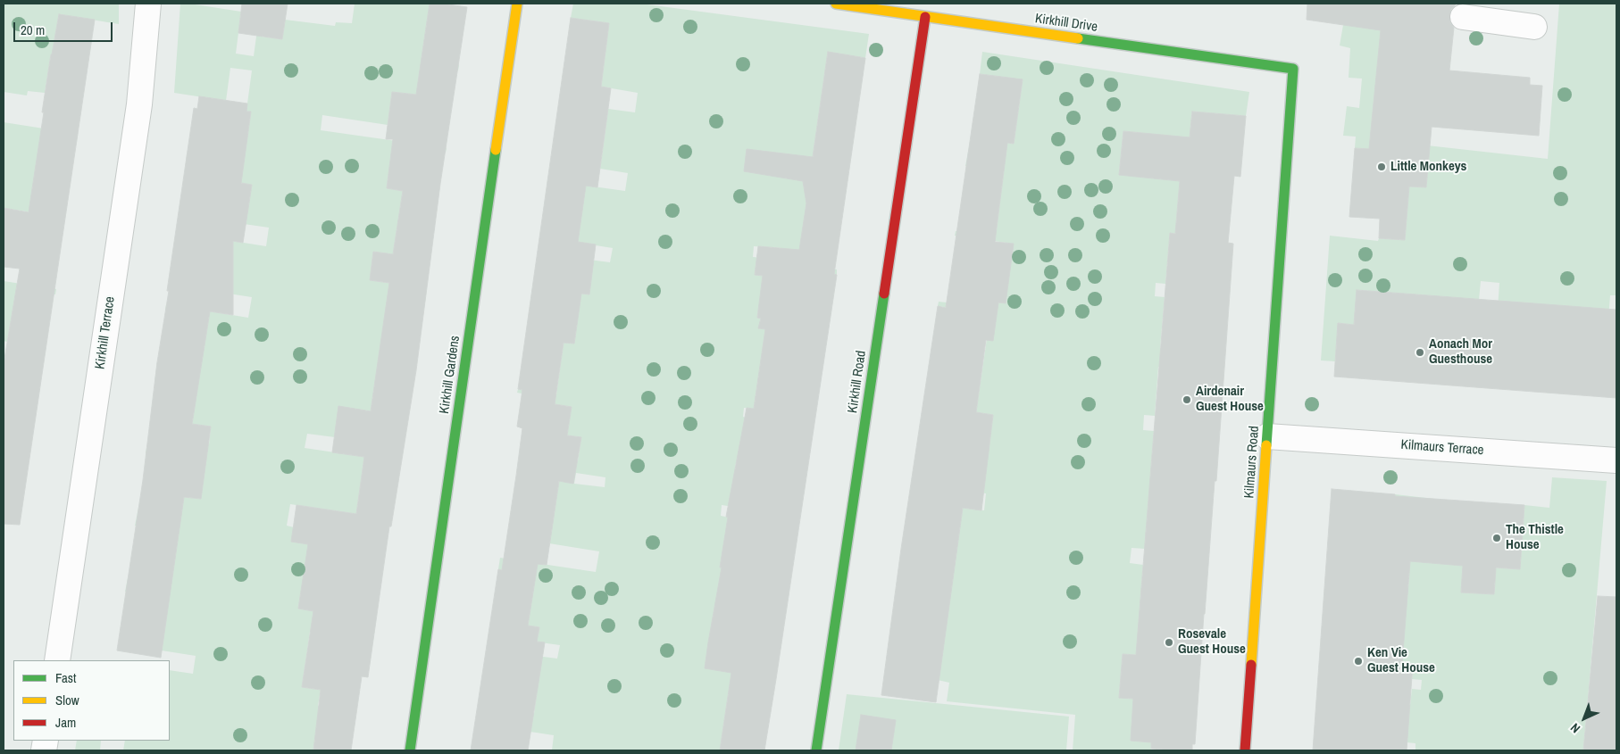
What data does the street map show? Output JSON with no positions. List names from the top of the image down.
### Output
{
  "streets": {
    "street": [
      "Kirkhill Drive",
      "Kirkhill Terrace",
      "Kirkhill Gardens",
      "Kirkhill Road",
      "Kilmaurs Terrace",
      "Kilmaurs Road"
    ]
  },
  "crossings": [
    ["Kirkhill Drive", "Kirkhill Road"],
    ["Kirkhill Drive", "Kilmaurs Road"],
    ["Kilmaurs Terrace", "Kilmaurs Road"]
  ],
  "places": [
    "Little Monkeys",
    "Aonach Mor Guesthouse",
    "Airdenair Guest House",
    "The Thistle House",
    "Rosevale Guest House",
    "Ken Vie Guest House"
  ],
  "legend": ["Fast", "Slow", "Jam"],
  "scale_bar": "20 m",
  "north": "bottom left"
}
